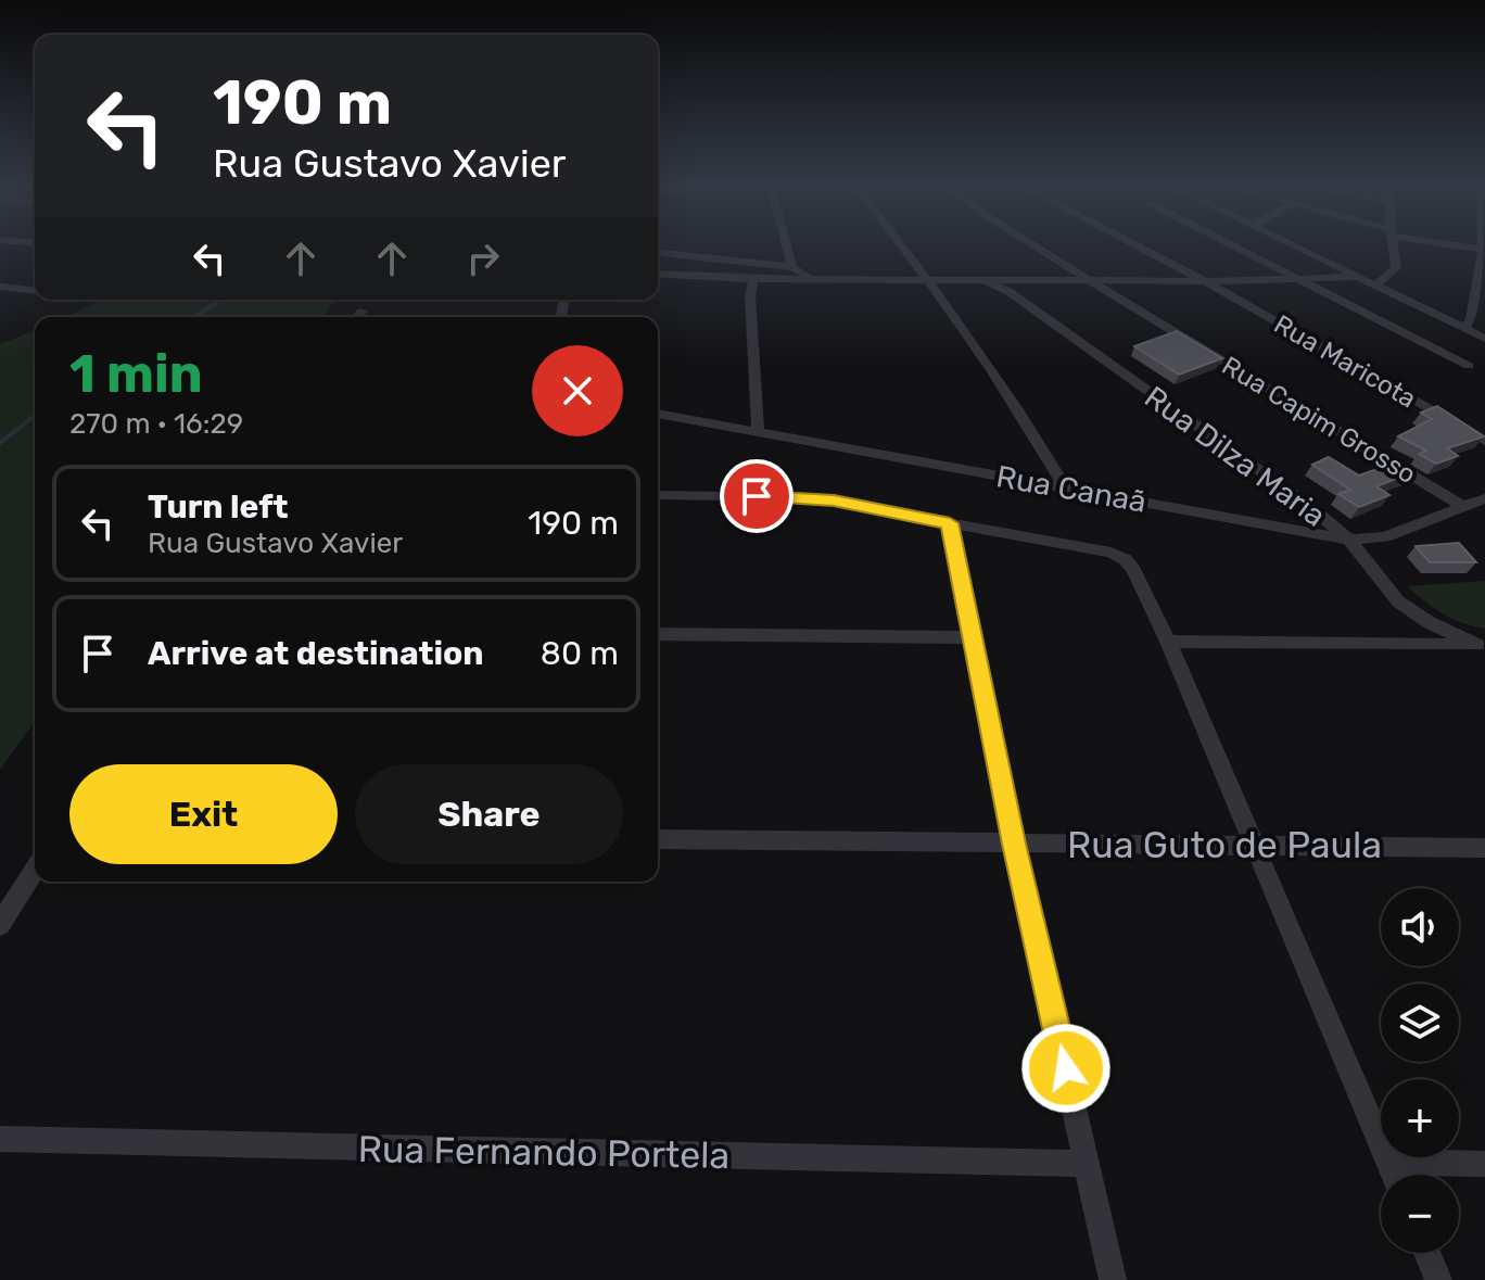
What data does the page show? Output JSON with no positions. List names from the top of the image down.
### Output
{
  "streets": {
    "street": [
      "Rua Maricota",
      "Rua Capim Grosso",
      "Rua Dilza Maria",
      "Rua Canaã",
      "Rua Guto de Paula",
      "Rua Fernando Portela"
    ]
  },
  "crossings": [
    ["Rua Capim Grosso", "Rua Canaã"],
    ["Rua Dilza Maria", "Rua Canaã"]
  ],
  "page": {
    "turn": ["190 m", "Rua Gustavo Xavier"],
    "heading": ["1 min", "270 m · 16:29"],
    "list": [
      {
        "name": "Turn left",
        "note": "Rua Gustavo Xavier",
        "value": "190 m"
      },
      {
        "name": "Arrive at destination",
        "value": "80 m"
      }
    ],
    "buttons": ["Exit", "Share"],
    "map_buttons": ["+", "−"]
  }
}
